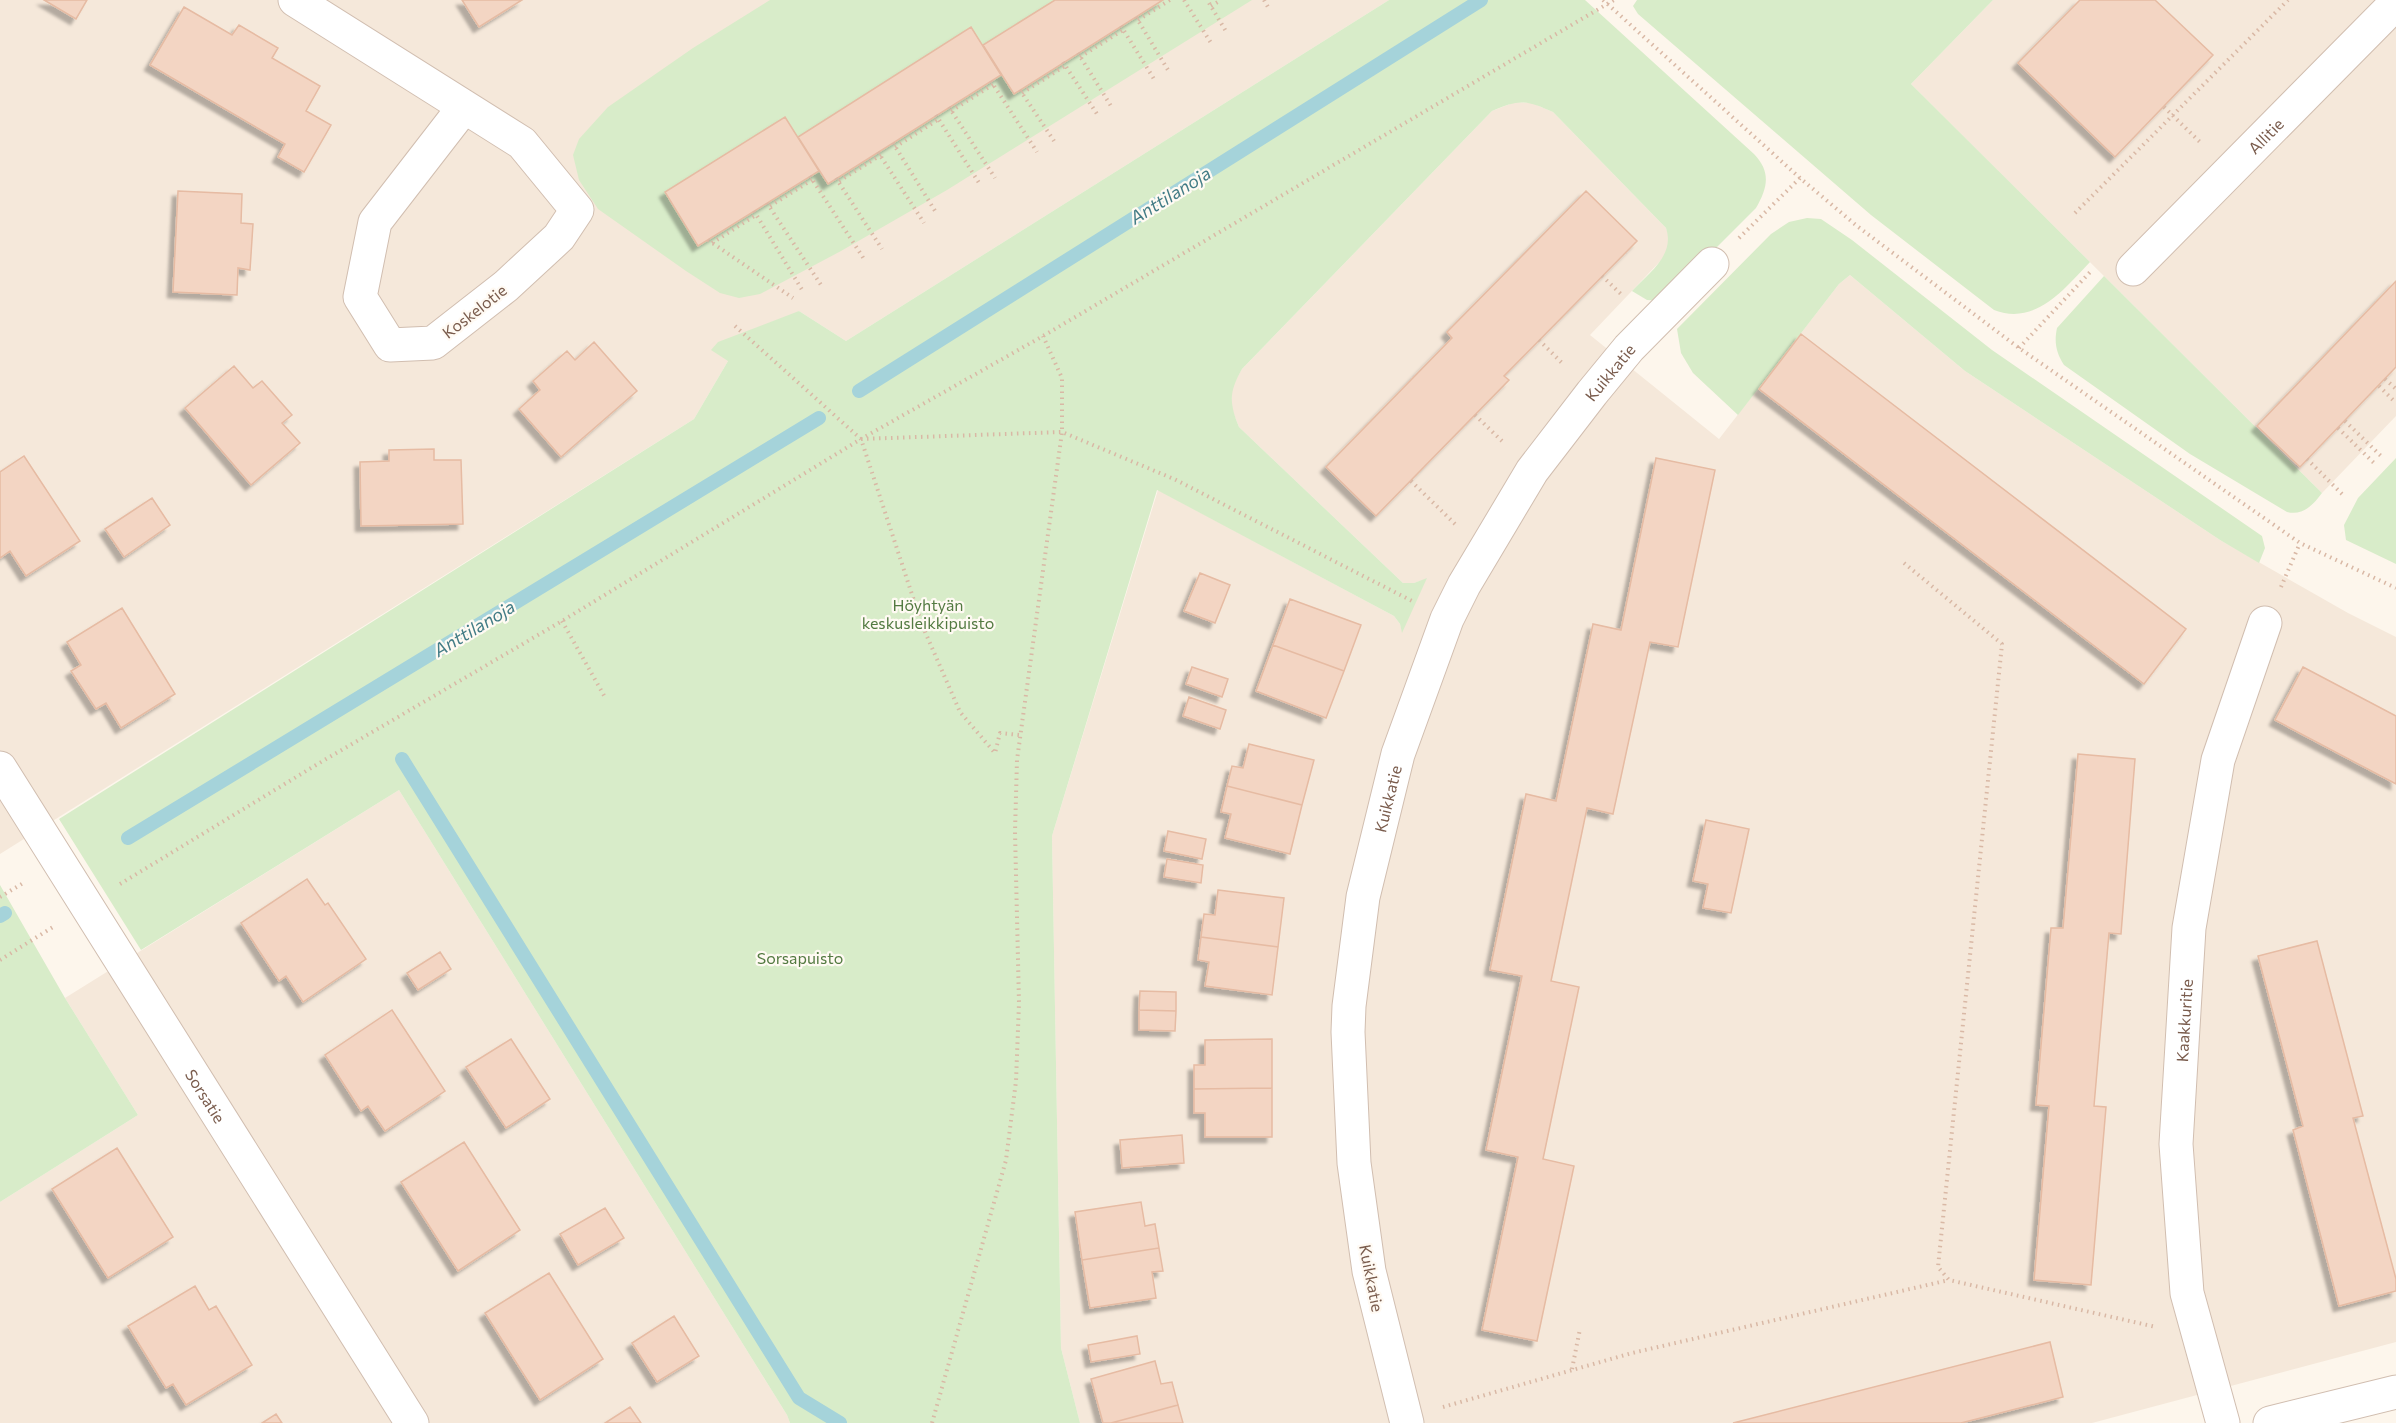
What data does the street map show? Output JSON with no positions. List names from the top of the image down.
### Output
{
  "streets": {
    "street": [
      "Allitie",
      "Koskelotie",
      "Kuikkatie",
      "Kaakkuritie",
      "Sorsatie"
    ]
  },
  "water": ["Anttilanoja"],
  "parks": ["Höyhtyän keskusleikkipuisto", "Sorsapuisto"]
}
